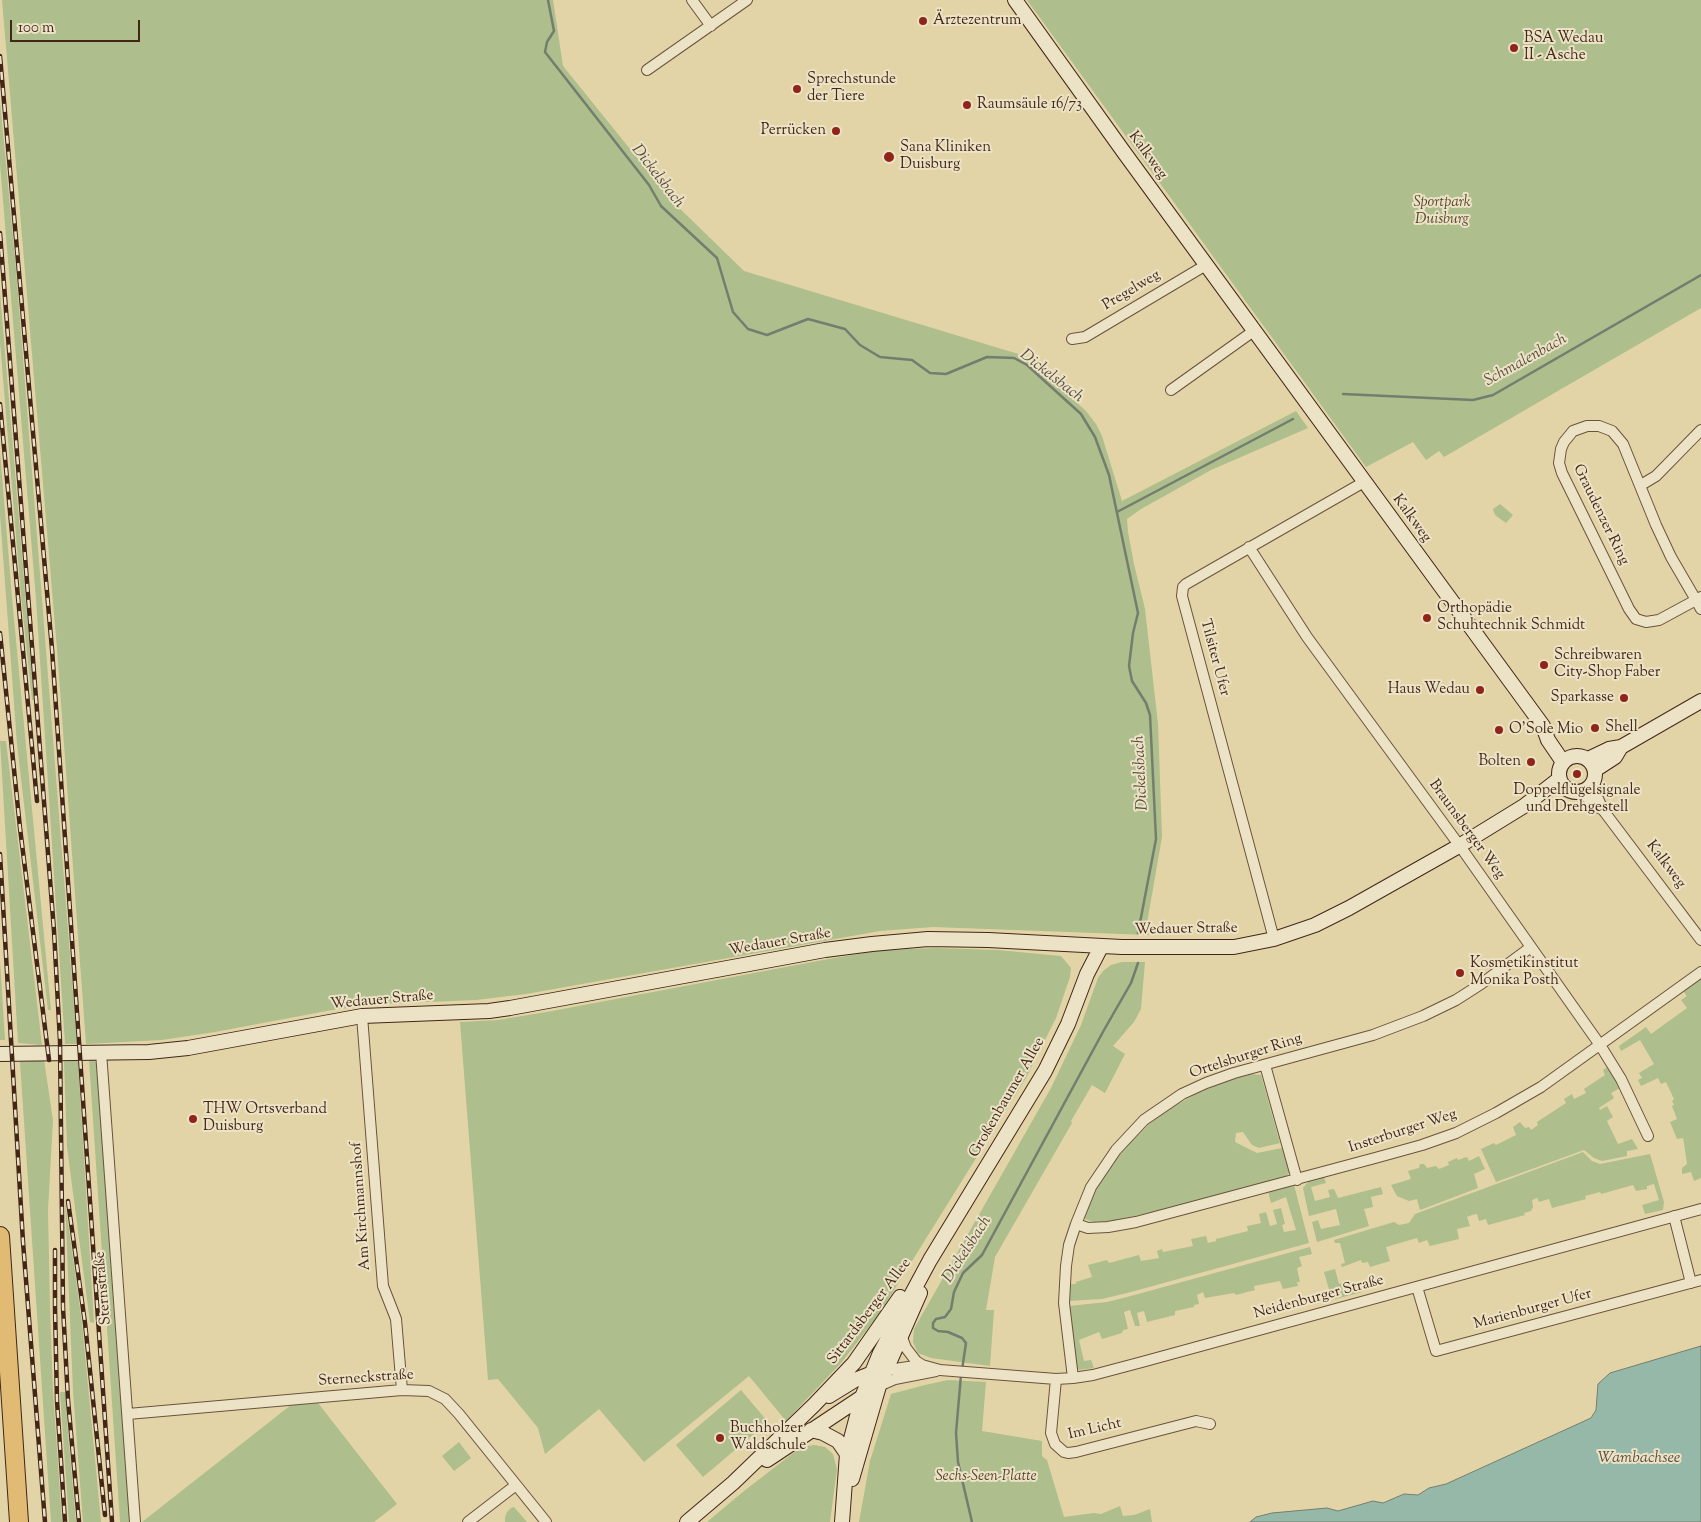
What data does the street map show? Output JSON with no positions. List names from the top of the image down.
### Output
{
  "streets": {
    "main road": [
      "Kalkweg",
      "Wedauer Straße",
      "Großenbaumer Allee",
      "Sittardsberger Allee"
    ],
    "street": [
      "Pregelweg",
      "Graudenzer Ring",
      "Tilsiter Ufer",
      "Braunsberger Weg",
      "Ortelsburger Ring",
      "Insterburger Weg",
      "Am Kirchmannshof",
      "Sternstraße",
      "Neidenburger Straße",
      "Marienburger Ufer",
      "Sterneckstraße",
      "Im Licht"
    ]
  },
  "crossings": [
    ["Kalkweg", "Pregelweg"],
    ["Kalkweg", "Tilsiter Ufer"],
    ["Kalkweg", "Wedauer Straße"],
    ["Tilsiter Ufer", "Braunsberger Weg"],
    ["Tilsiter Ufer", "Wedauer Straße"],
    ["Braunsberger Weg", "Wedauer Straße"],
    ["Braunsberger Weg", "Ortelsburger Ring"],
    ["Braunsberger Weg", "Insterburger Weg"],
    ["Wedauer Straße", "Großenbaumer Allee"],
    ["Wedauer Straße", "Am Kirchmannshof"],
    ["Wedauer Straße", "Sternstraße"],
    ["Ortelsburger Ring", "Insterburger Weg"],
    ["Ortelsburger Ring", "Neidenburger Straße"],
    ["Großenbaumer Allee", "Neidenburger Straße"],
    ["Großenbaumer Allee", "Sittardsberger Allee"],
    ["Am Kirchmannshof", "Sterneckstraße"],
    ["Sternstraße", "Sterneckstraße"],
    ["Neidenburger Straße", "Marienburger Ufer"],
    ["Neidenburger Straße", "Sittardsberger Allee"],
    ["Neidenburger Straße", "Im Licht"]
  ],
  "water": ["Dickelsbach", "Schmalenbach", "Wambachsee"],
  "parks": ["Sportpark Duisburg", "Sechs-Seen-Platte"],
  "places": [
    "Ärztezentrum",
    "BSA Wedau II - Asche",
    "Sprechstunde der Tiere",
    "Raumsäule 16/73",
    "Perrücken",
    "Sana Kliniken Duisburg",
    "Orthopädie Schuhtechnik Schmidt",
    "Schreibwaren City-Shop Faber",
    "Haus Wedau",
    "Sparkasse",
    "Shell",
    "O'Sole Mio",
    "Bolten",
    "Doppelflügelsignale und Drehgestell",
    "Kosmetikinstitut Monika Posth",
    "THW Ortsverband Duisburg",
    "Buchholzer Waldschule"
  ],
  "scale_bar": "100 m"
}
